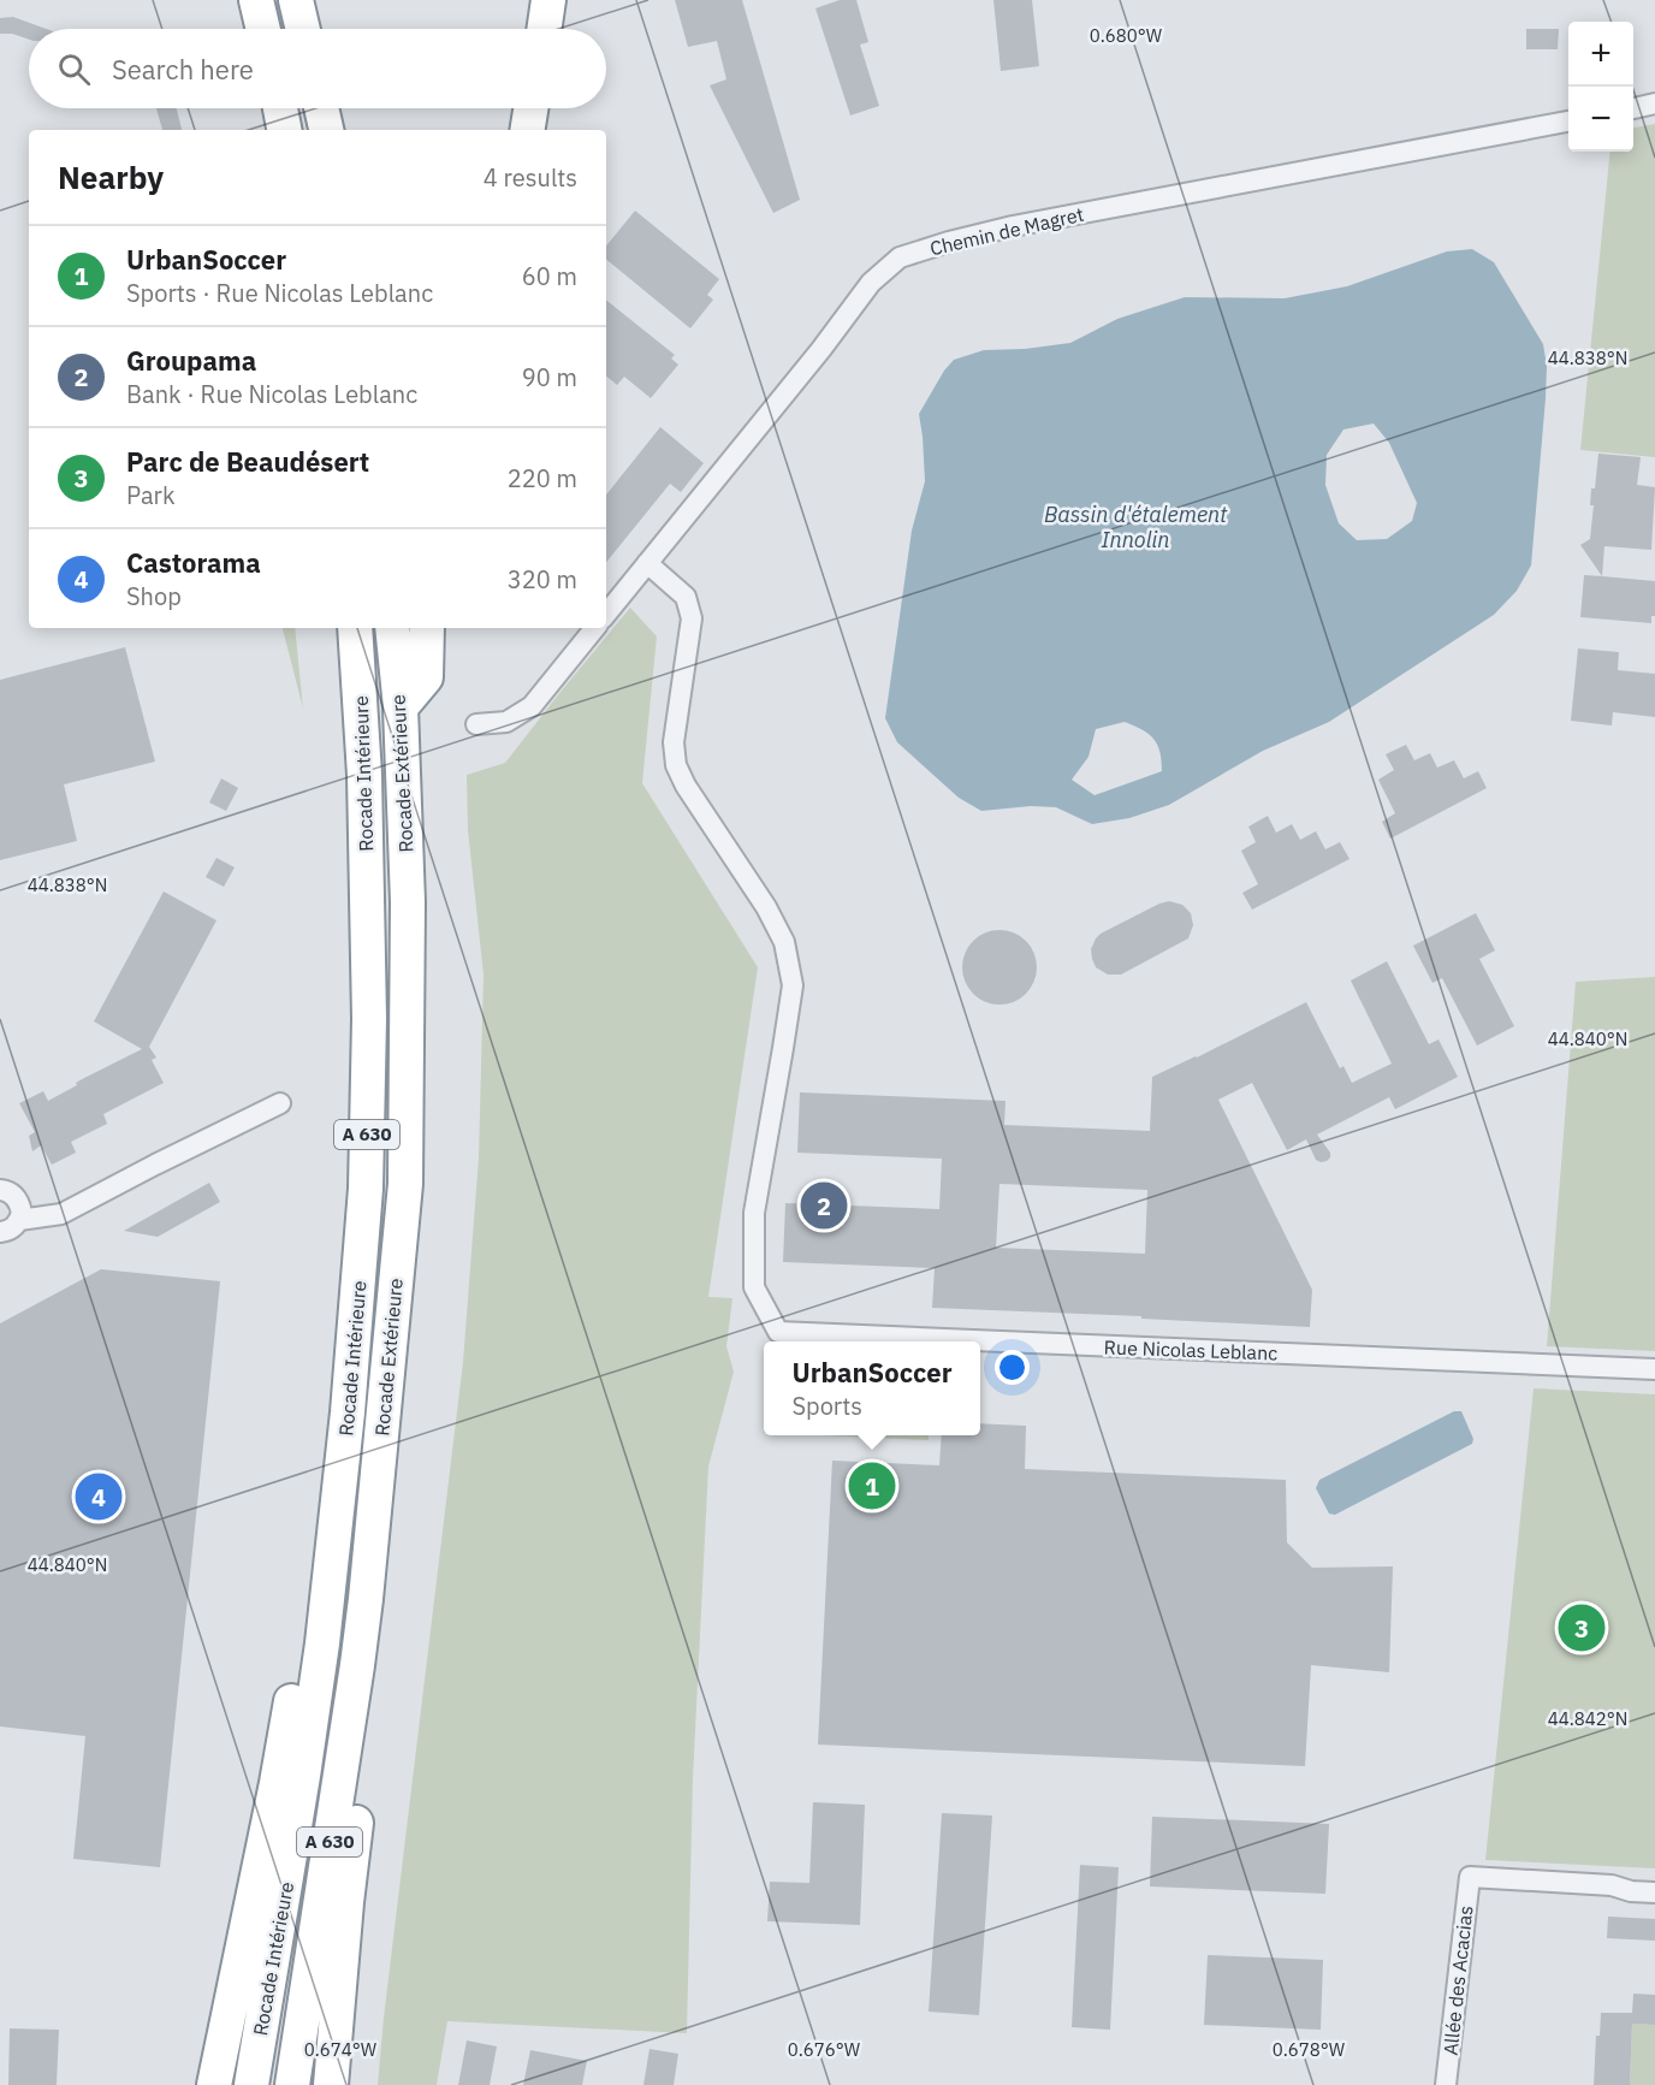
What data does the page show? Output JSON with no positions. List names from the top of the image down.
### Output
{
  "streets": {
    "highway": ["Rocade Intérieure", "Rocade Extérieure", "A 630"],
    "street": ["Chemin de Magret", "Rue Nicolas Leblanc", "Allée des Acacias"]
  },
  "crossings": [
    ["Chemin de Magret", "Rue Nicolas Leblanc"]
  ],
  "water": ["Bassin d'étalement Innolin"],
  "page": {
    "map_buttons": ["+", "−"],
    "search": "Search here",
    "heading": ["Nearby", "4 results"],
    "list": [
      {
        "mark": "1",
        "name": "UrbanSoccer",
        "note": "Sports · Rue Nicolas Leblanc",
        "value": "60 m"
      },
      {
        "mark": "2",
        "name": "Groupama",
        "note": "Bank · Rue Nicolas Leblanc",
        "value": "90 m"
      },
      {
        "mark": "3",
        "name": "Parc de Beaudésert",
        "note": "Park",
        "value": "220 m"
      },
      {
        "mark": "4",
        "name": "Castorama",
        "note": "Shop",
        "value": "320 m"
      }
    ],
    "pins": [
      "2",
      "1",
      "4",
      "3"
    ],
    "popup": ["UrbanSoccer", "Sports"]
  },
  "coordinates": [
    "0.680°W",
    "44.838°N",
    "44.840°N",
    "44.842°N",
    "0.674°W",
    "0.676°W",
    "0.678°W"
  ]
}
